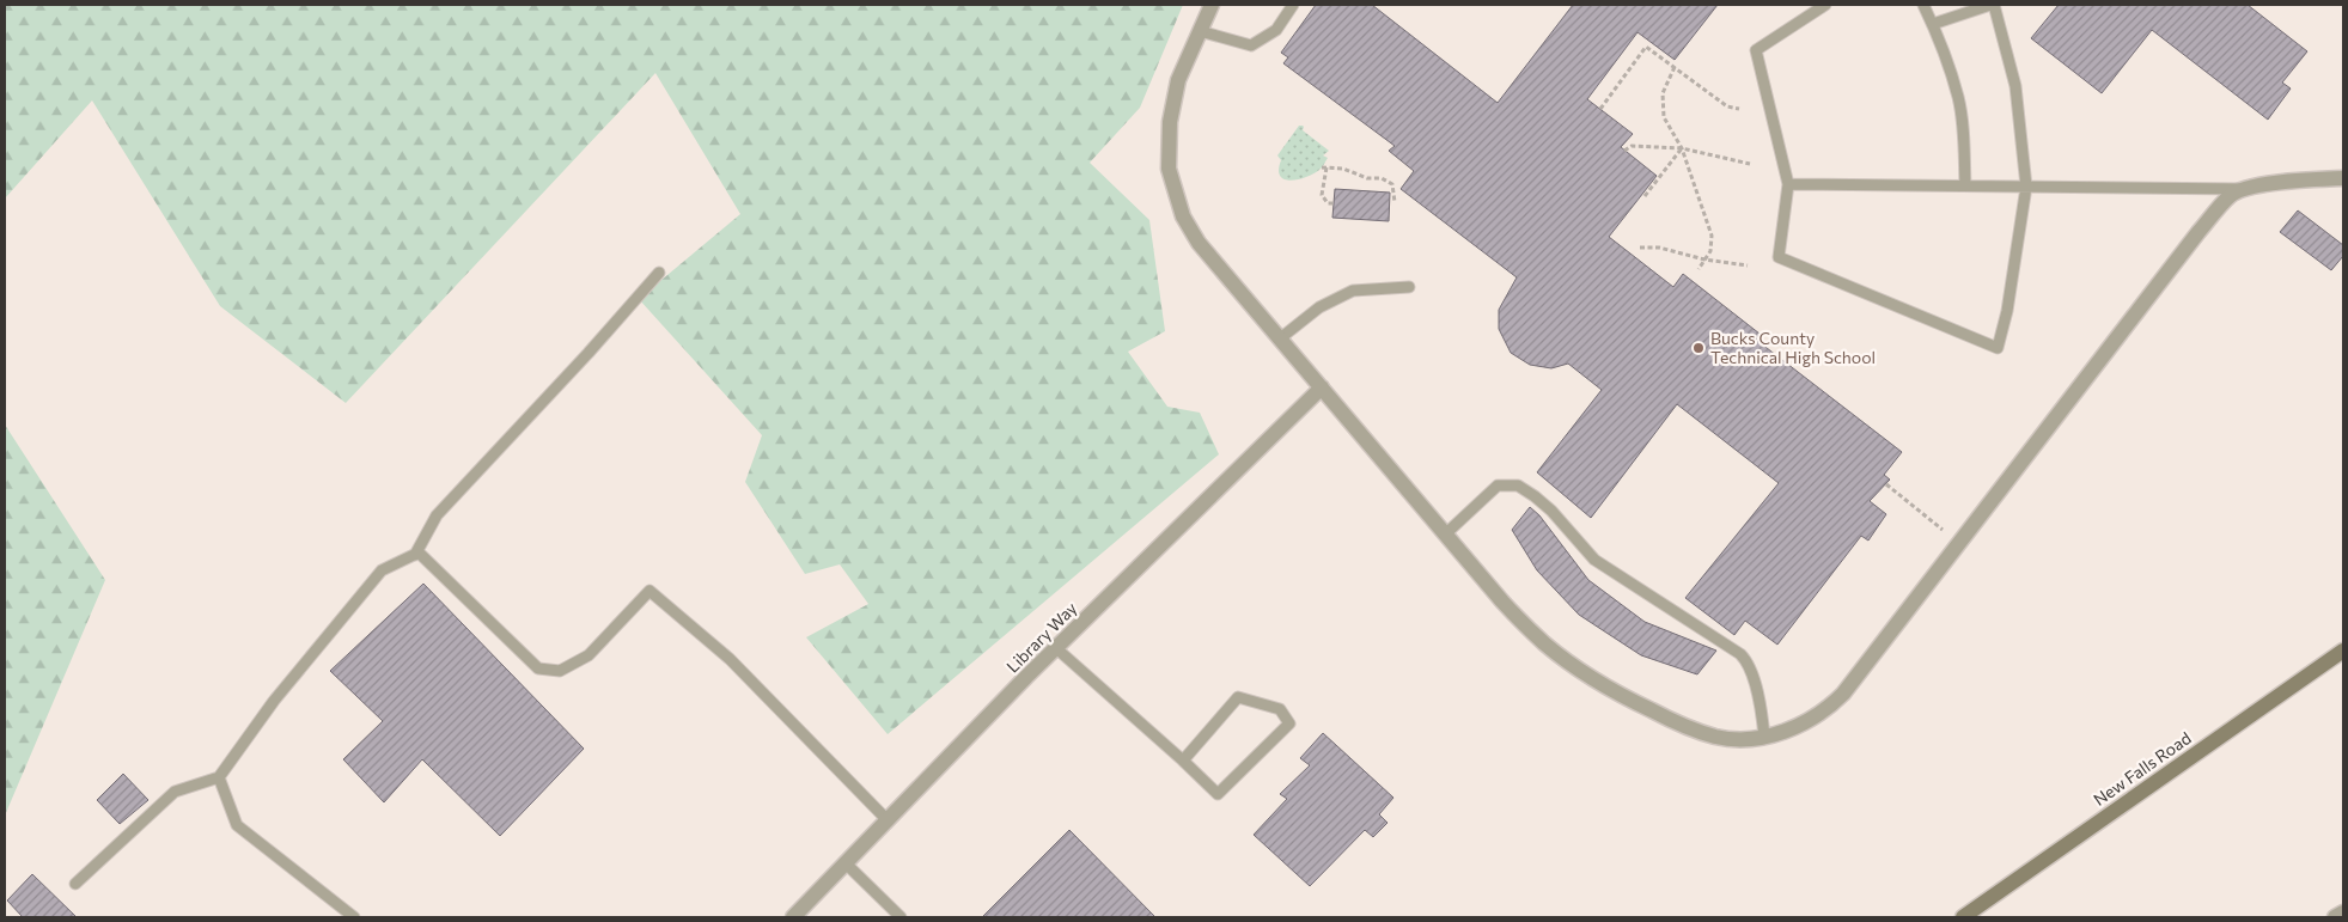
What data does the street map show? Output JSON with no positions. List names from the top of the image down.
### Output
{
  "streets": {
    "main road": ["New Falls Road"],
    "street": ["Library Way"]
  },
  "places": ["Bucks County Technical High School"]
}
